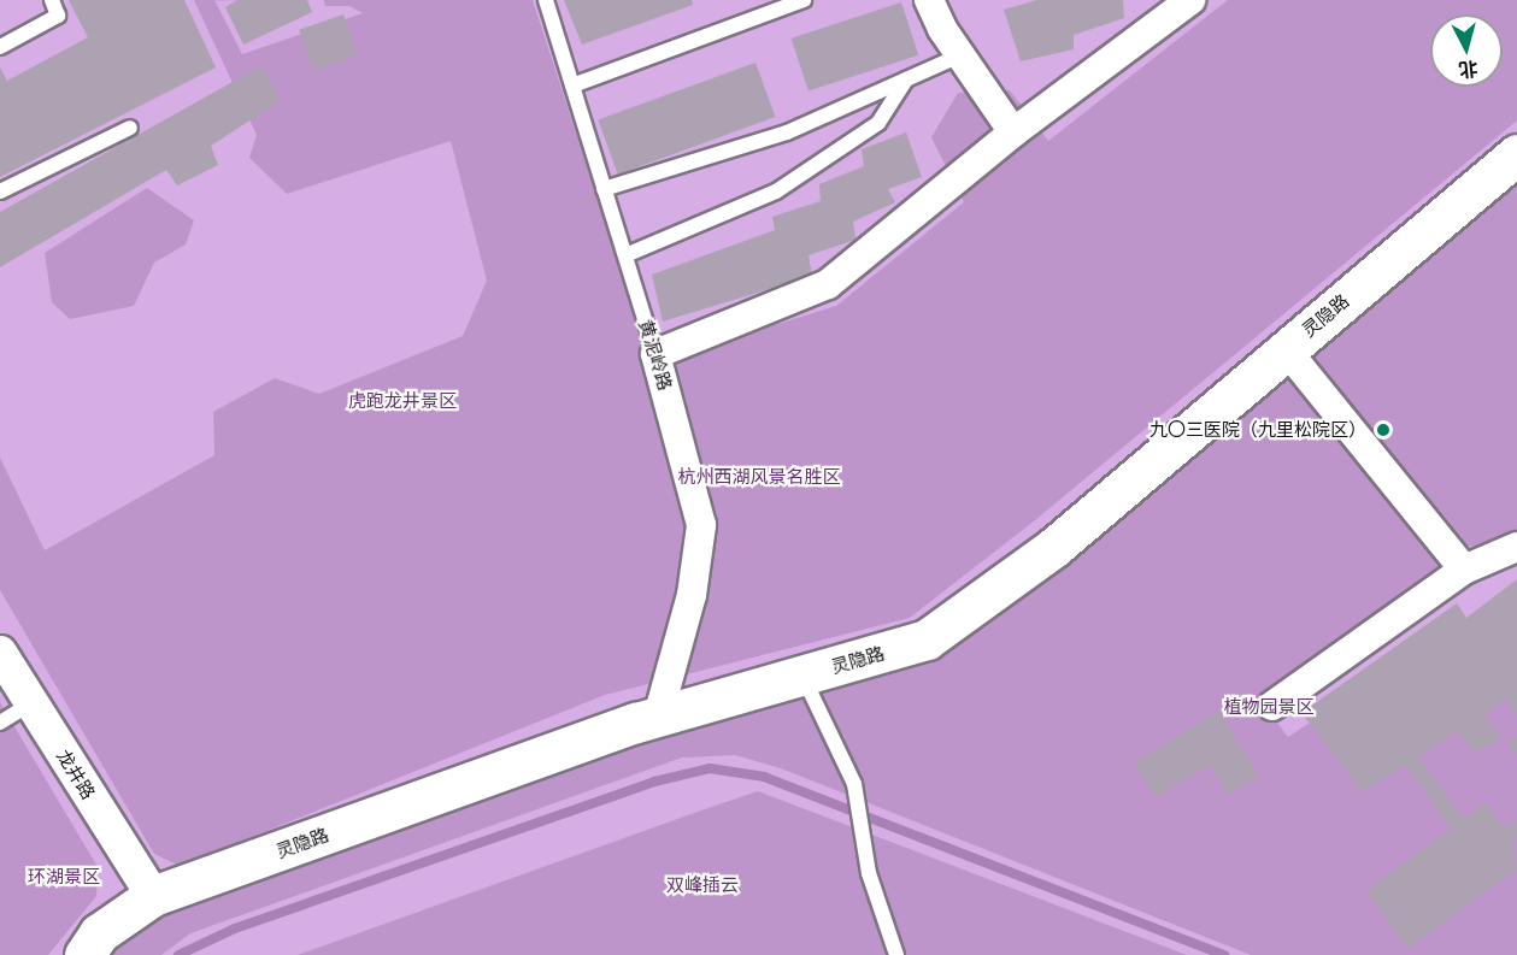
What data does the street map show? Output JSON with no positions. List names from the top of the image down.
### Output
{
  "streets": {
    "main road": ["灵隐路"],
    "street": ["黄泥岭路", "龙井路"]
  },
  "crossings": [
    ["灵隐路", "黄泥岭路"],
    ["灵隐路", "龙井路"]
  ],
  "parks": [
    "虎跑龙井景区",
    "杭州西湖风景名胜区",
    "植物园景区",
    "环湖景区",
    "双峰插云"
  ],
  "places": ["九〇三医院（九里松院区）"],
  "north": "bottom"
}
